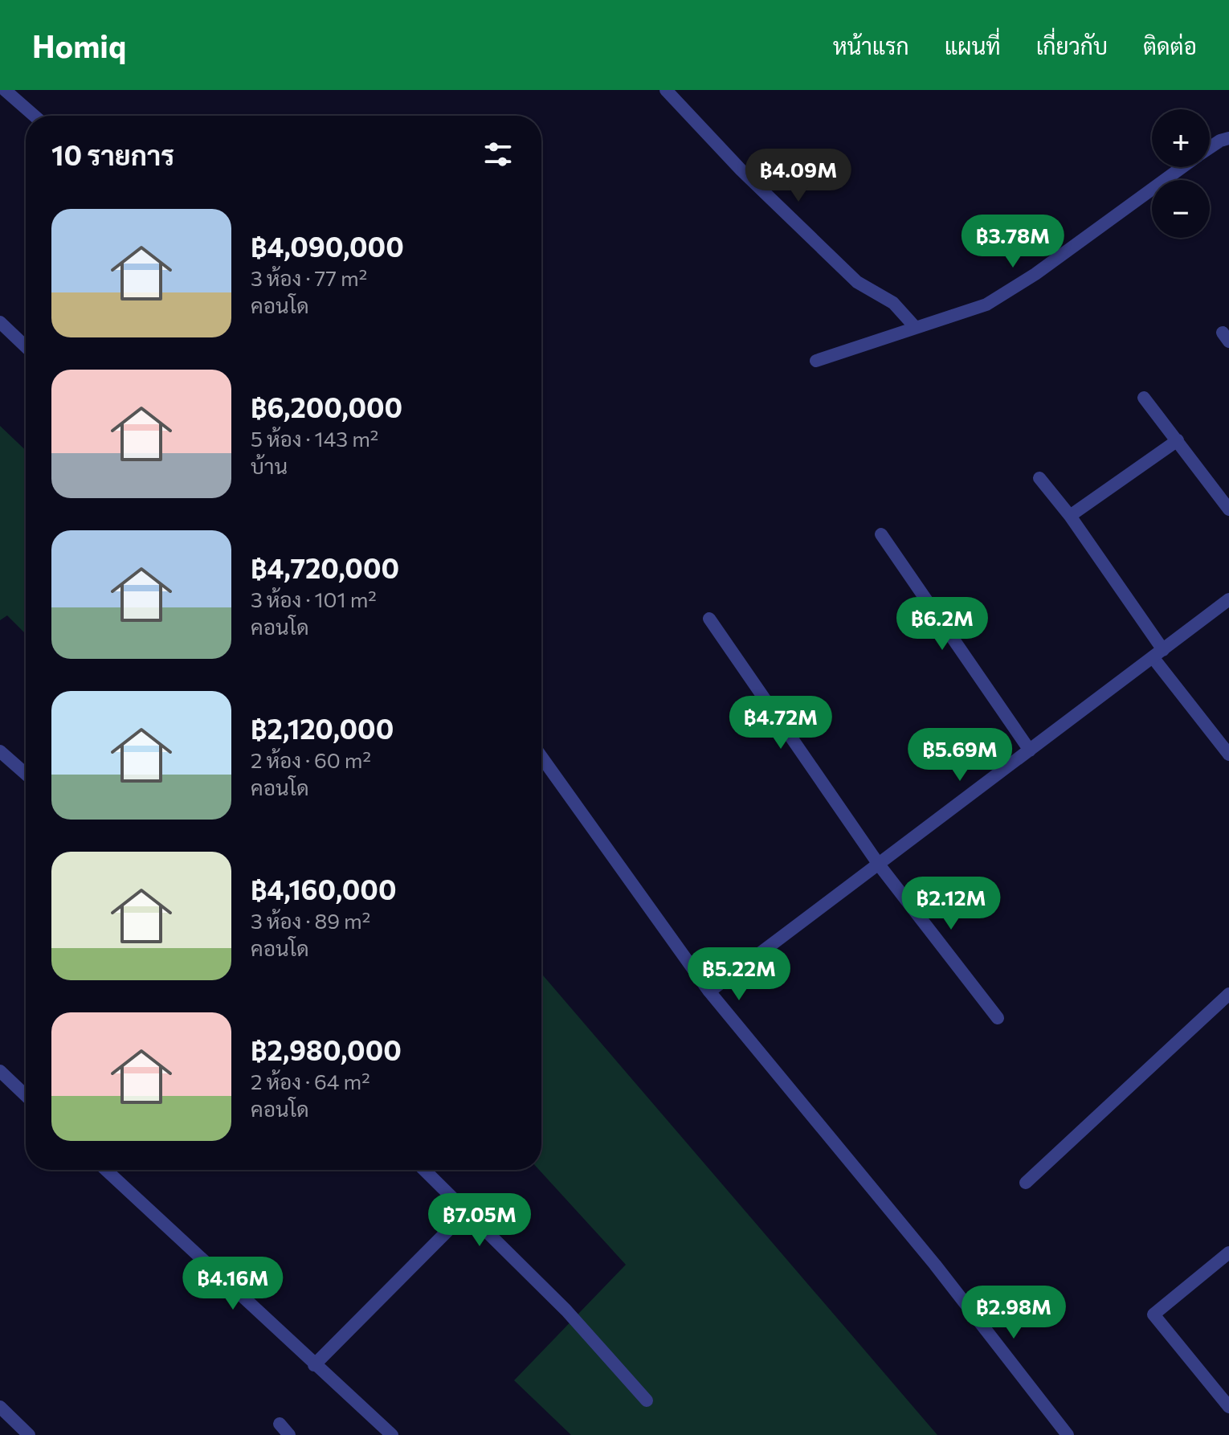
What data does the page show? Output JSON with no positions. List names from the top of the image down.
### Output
{
  "page": {
    "header": "Homiq",
    "nav": [
      "หน้าแรก",
      "แผนที่",
      "เกี่ยวกับ",
      "ติดต่อ"
    ],
    "map_buttons": ["+", "−"],
    "heading": "10 รายการ",
    "price": [
      "฿4.09M",
      "฿3.78M",
      "฿6.2M",
      "฿4.72M",
      "฿5.69M",
      "฿2.12M",
      "฿5.22M",
      "฿7.05M",
      "฿4.16M",
      "฿2.98M"
    ],
    "list": [
      {
        "name": "฿4,090,000",
        "note": "3 ห้อง · 77 m² · คอนโด"
      },
      {
        "name": "฿6,200,000",
        "note": "5 ห้อง · 143 m² · บ้าน"
      },
      {
        "name": "฿4,720,000",
        "note": "3 ห้อง · 101 m² · คอนโด"
      },
      {
        "name": "฿2,120,000",
        "note": "2 ห้อง · 60 m² · คอนโด"
      },
      {
        "name": "฿4,160,000",
        "note": "3 ห้อง · 89 m² · คอนโด"
      },
      {
        "name": "฿2,980,000",
        "note": "2 ห้อง · 64 m² · คอนโด"
      }
    ]
  }
}
